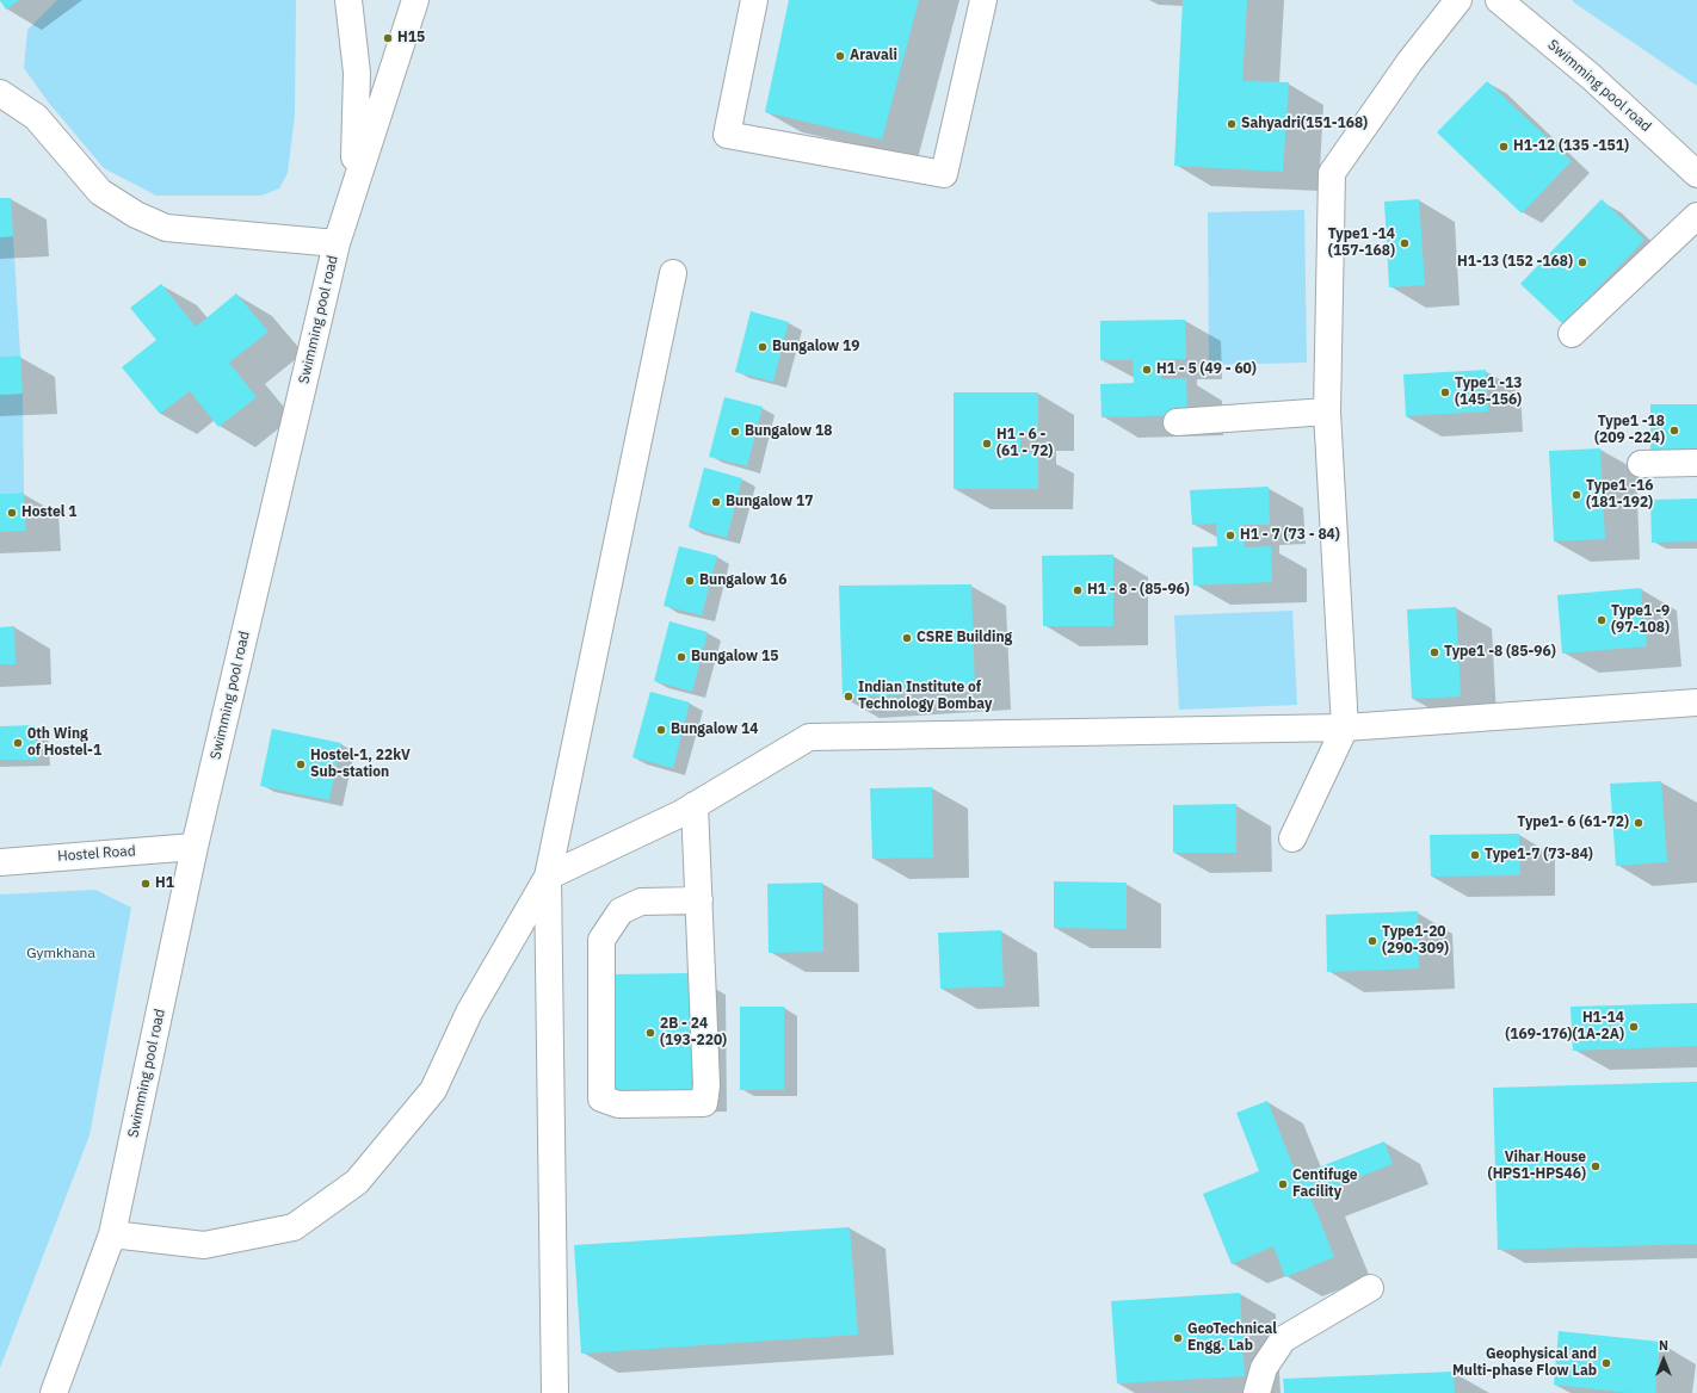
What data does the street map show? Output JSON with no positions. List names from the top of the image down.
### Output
{
  "streets": {
    "lane": ["Swimming pool road", "Hostel Road"]
  },
  "crossings": [
    ["Swimming pool road", "Hostel Road"]
  ],
  "parks": ["Gymkhana"],
  "places": [
    "H15",
    "Aravali",
    "Sahyadri(151-168)",
    "H1-12 (135 -151)",
    "Type1 -14 (157-168)",
    "H1-13 (152 -168)",
    "Bungalow 19",
    "H1 - 5 (49 - 60)",
    "Type1 -13 (145-156)",
    "Type1 -18 (209 -224)",
    "Bungalow 18",
    "H1 - 6 - (61 - 72)",
    "Type1 -16 (181-192)",
    "Bungalow 17",
    "Hostel 1",
    "H1 - 7 (73 - 84)",
    "Bungalow 16",
    "H1 - 8 - (85-96)",
    "Type1 -9 (97-108)",
    "CSRE Building",
    "Type1 -8 (85-96)",
    "Bungalow 15",
    "Indian Institute of Technology Bombay",
    "Bungalow 14",
    "0th Wing of Hostel-1",
    "Hostel-1, 22kV Sub-station",
    "Type1- 6 (61-72)",
    "Type1-7 (73-84)",
    "H1",
    "Type1-20 (290-309)",
    "H1-14 (169-176)(1A-2A)",
    "2B - 24 (193-220)",
    "Vihar House (HPS1-HPS46)",
    "Centifuge Facility",
    "GeoTechnical Engg. Lab",
    "Geophysical and Multi-phase Flow Lab"
  ],
  "north": "top"
}
